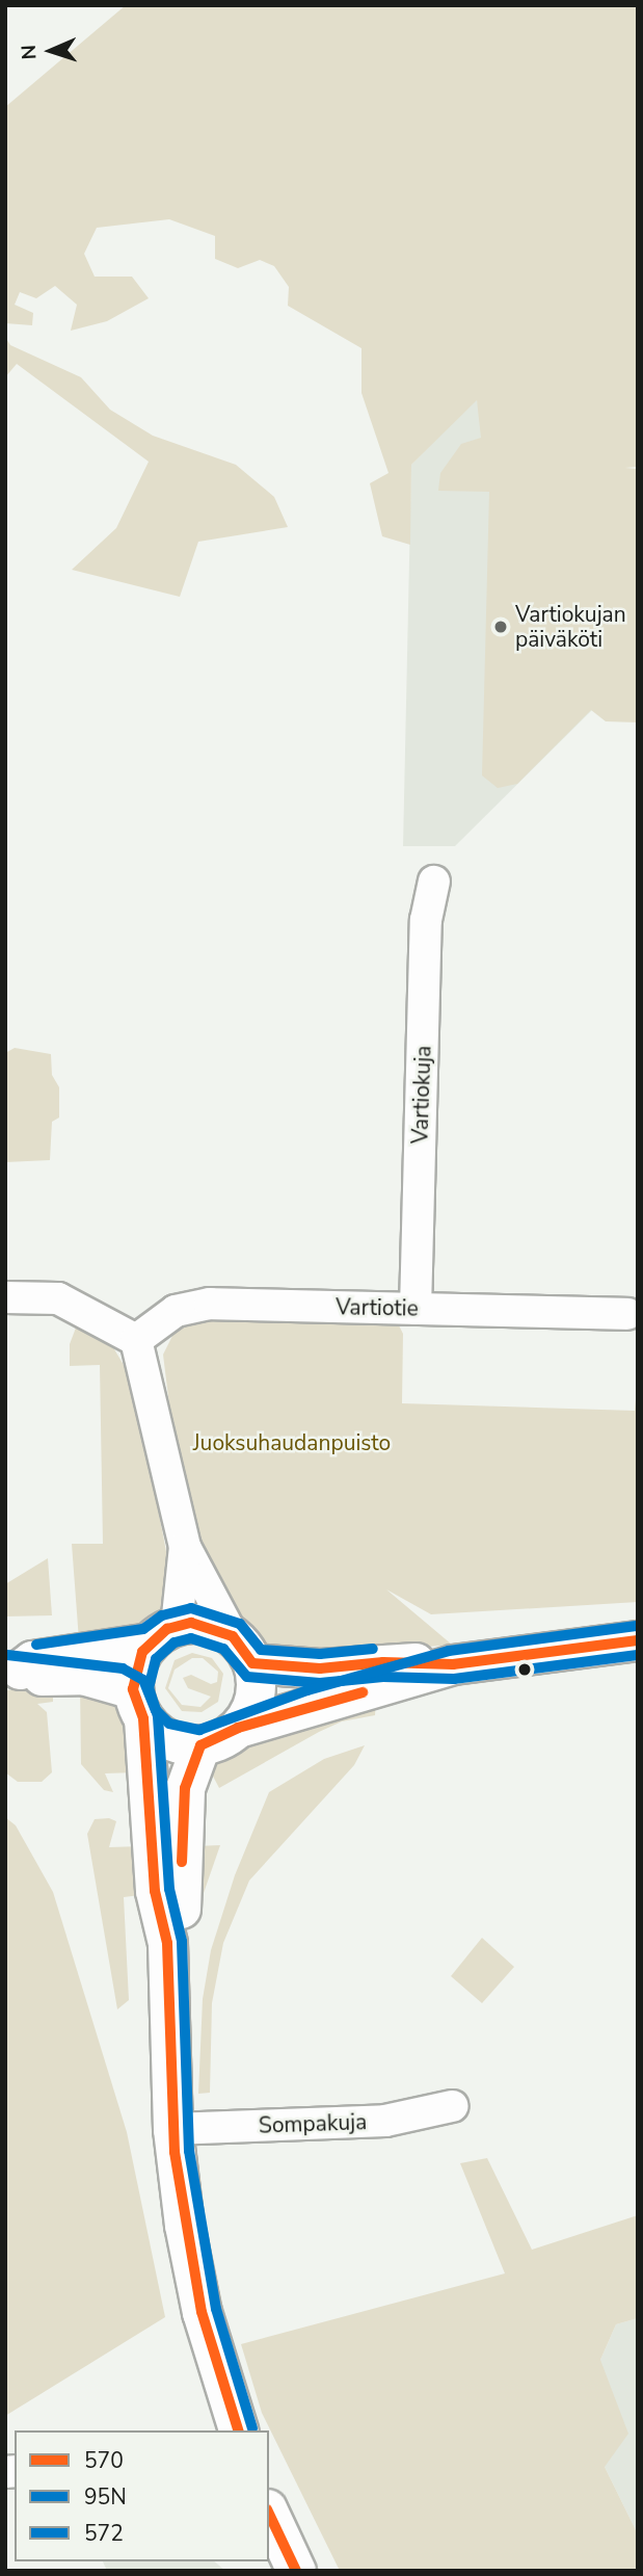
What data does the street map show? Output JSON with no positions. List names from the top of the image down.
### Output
{
  "streets": {
    "street": ["Vartiokuja", "Vartiotie", "Sompakuja"]
  },
  "crossings": [
    ["Vartiokuja", "Vartiotie"]
  ],
  "parks": ["Juoksuhaudanpuisto"],
  "places": ["Vartiokujan päiväköti"],
  "lines": ["transit line 572", "transit line 570", "transit line 95N"],
  "legend": ["570", "95N", "572"],
  "north": "left"
}
